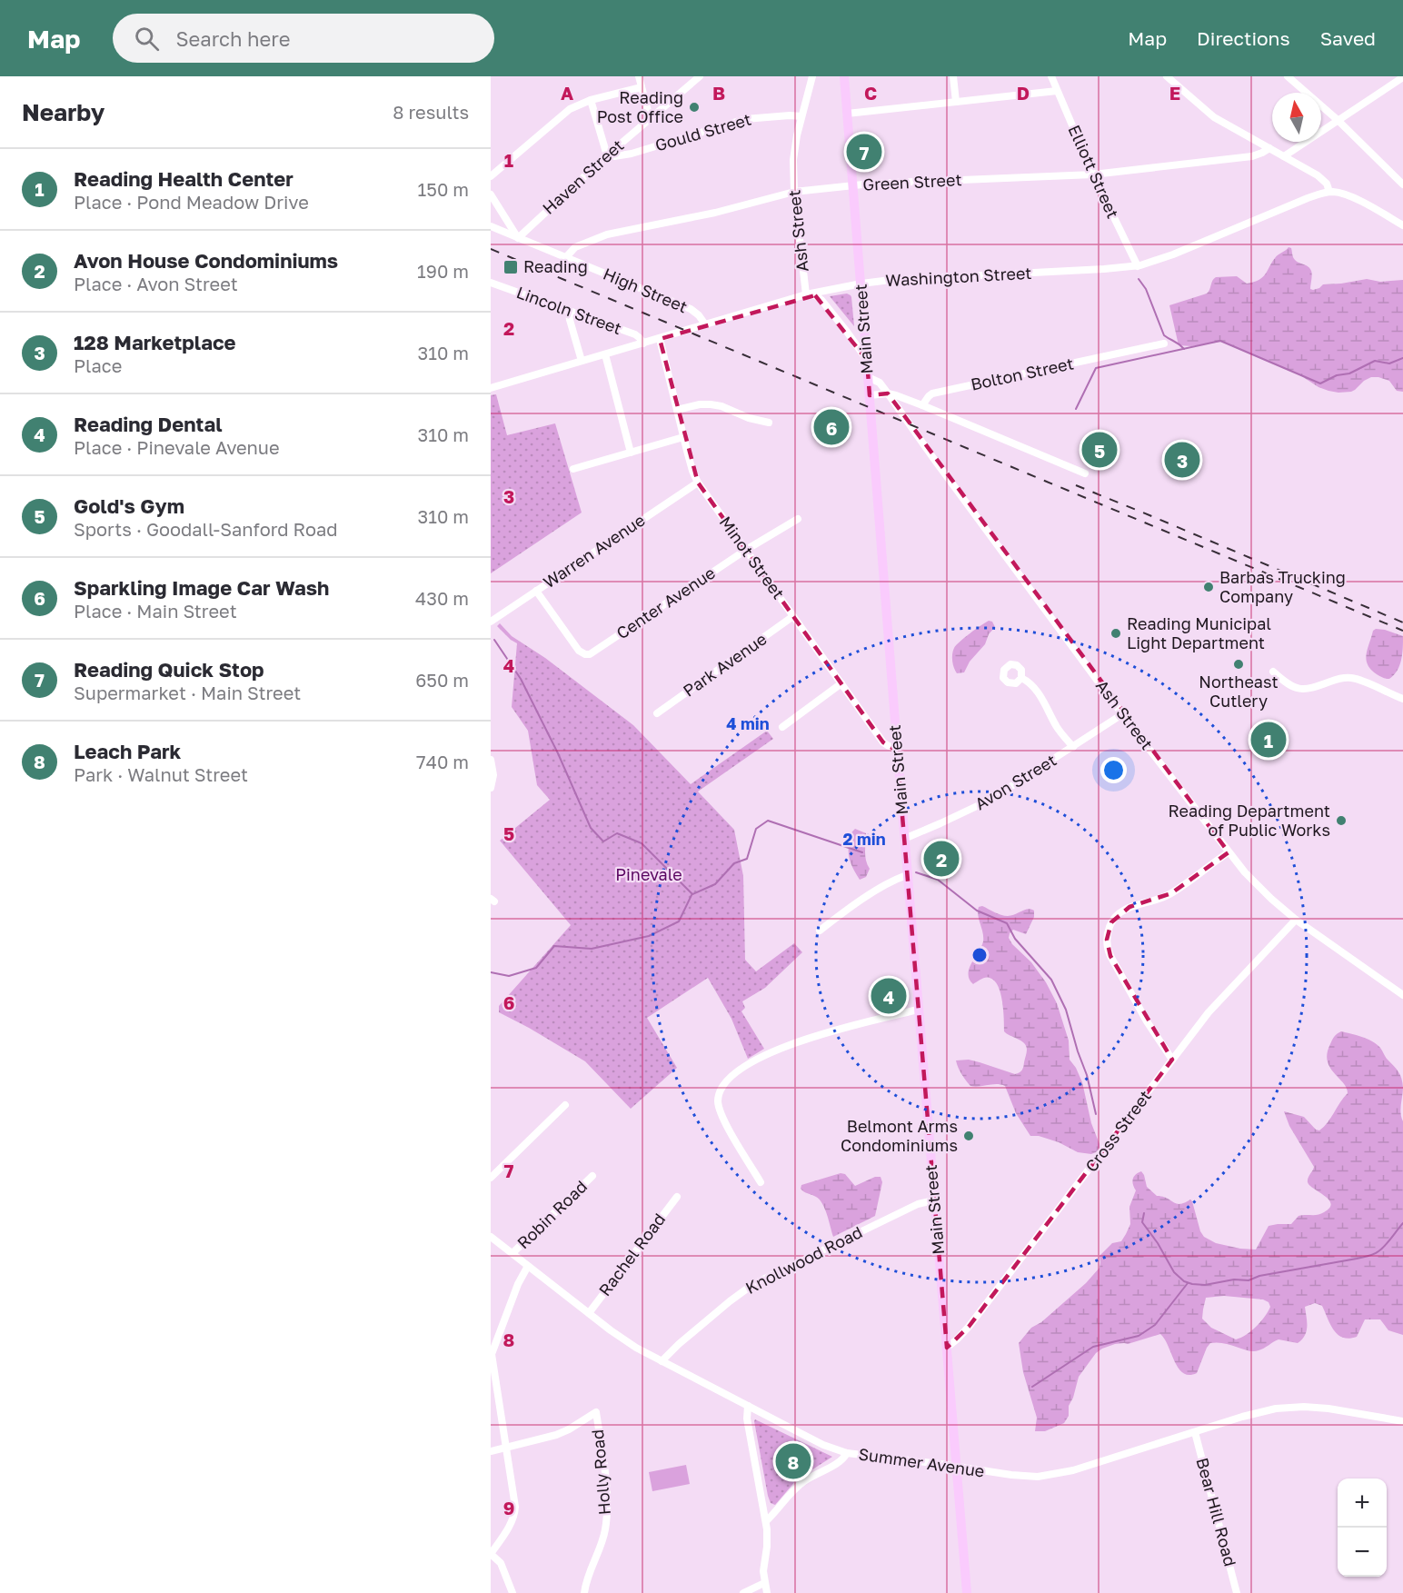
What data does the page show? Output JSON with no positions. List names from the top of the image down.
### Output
{
  "streets": {
    "main road": ["Main Street"],
    "street": [
      "Gould Street",
      "Elliott Street",
      "Haven Street",
      "Green Street",
      "Ash Street",
      "Washington Street",
      "High Street",
      "Lincoln Street",
      "Bolton Street",
      "Warren Avenue",
      "Minot Street",
      "Center Avenue",
      "Park Avenue",
      "Avon Street",
      "Cross Street",
      "Robin Road",
      "Rachel Road",
      "Knollwood Road",
      "Summer Avenue",
      "Holly Road",
      "Bear Hill Road"
    ]
  },
  "crossings": [
    ["Gould Street", "Haven Street"],
    ["Gould Street", "Ash Street"],
    ["Elliott Street", "Green Street"],
    ["Elliott Street", "Washington Street"],
    ["Haven Street", "High Street"],
    ["Green Street", "Ash Street"],
    ["Green Street", "High Street"],
    ["Green Street", "Main Street"],
    ["Ash Street", "Washington Street"],
    ["Ash Street", "Main Street"],
    ["Ash Street", "Avon Street"],
    ["Ash Street", "Cross Street"],
    ["Washington Street", "High Street"],
    ["Washington Street", "Lincoln Street"],
    ["Washington Street", "Main Street"],
    ["Washington Street", "Minot Street"],
    ["Main Street", "Minot Street"],
    ["Main Street", "Avon Street"],
    ["Main Street", "Cross Street"],
    ["Main Street", "Knollwood Road"],
    ["Main Street", "Summer Avenue"],
    ["Warren Avenue", "Minot Street"],
    ["Warren Avenue", "Center Avenue"],
    ["Minot Street", "Center Avenue"],
    ["Minot Street", "Park Avenue"],
    ["Robin Road", "Summer Avenue"],
    ["Rachel Road", "Summer Avenue"],
    ["Knollwood Road", "Summer Avenue"],
    ["Summer Avenue", "Bear Hill Road"]
  ],
  "parks": ["Pinevale"],
  "places": {
    "other": [
      "Reading Post Office",
      "Barbas Trucking Company",
      "Reading Municipal Light Department",
      "Northeast Cutlery",
      "Reading Department of Public Works",
      "Belmont Arms Condominiums"
    ],
    "transit": ["Reading"]
  },
  "north": "top",
  "page": {
    "header": "Map",
    "search": "Search here",
    "nav": ["Map", "Directions", "Saved"],
    "heading": ["Nearby", "8 results"],
    "pins": [
      "7",
      "6",
      "5",
      "3",
      "1",
      "2",
      "4",
      "8"
    ],
    "list": [
      {
        "mark": "1",
        "name": "Reading Health Center",
        "note": "Place · Pond Meadow Drive",
        "value": "150 m"
      },
      {
        "mark": "2",
        "name": "Avon House Condominiums",
        "note": "Place · Avon Street",
        "value": "190 m"
      },
      {
        "mark": "3",
        "name": "128 Marketplace",
        "note": "Place",
        "value": "310 m"
      },
      {
        "mark": "4",
        "name": "Reading Dental",
        "note": "Place · Pinevale Avenue",
        "value": "310 m"
      },
      {
        "mark": "5",
        "name": "Gold's Gym",
        "note": "Sports · Goodall-Sanford Road",
        "value": "310 m"
      },
      {
        "mark": "6",
        "name": "Sparkling Image Car Wash",
        "note": "Place · Main Street",
        "value": "430 m"
      },
      {
        "mark": "7",
        "name": "Reading Quick Stop",
        "note": "Supermarket · Main Street",
        "value": "650 m"
      },
      {
        "mark": "8",
        "name": "Leach Park",
        "note": "Park · Walnut Street",
        "value": "740 m"
      }
    ],
    "map_buttons": ["+", "−"]
  },
  "grid": {
    "columns": [
      "A",
      "B",
      "C",
      "D",
      "E"
    ],
    "rows": [
      "1",
      "2",
      "3",
      "4",
      "5",
      "6",
      "7",
      "8",
      "9"
    ]
  },
  "rings": ["4 min", "2 min"]
}
